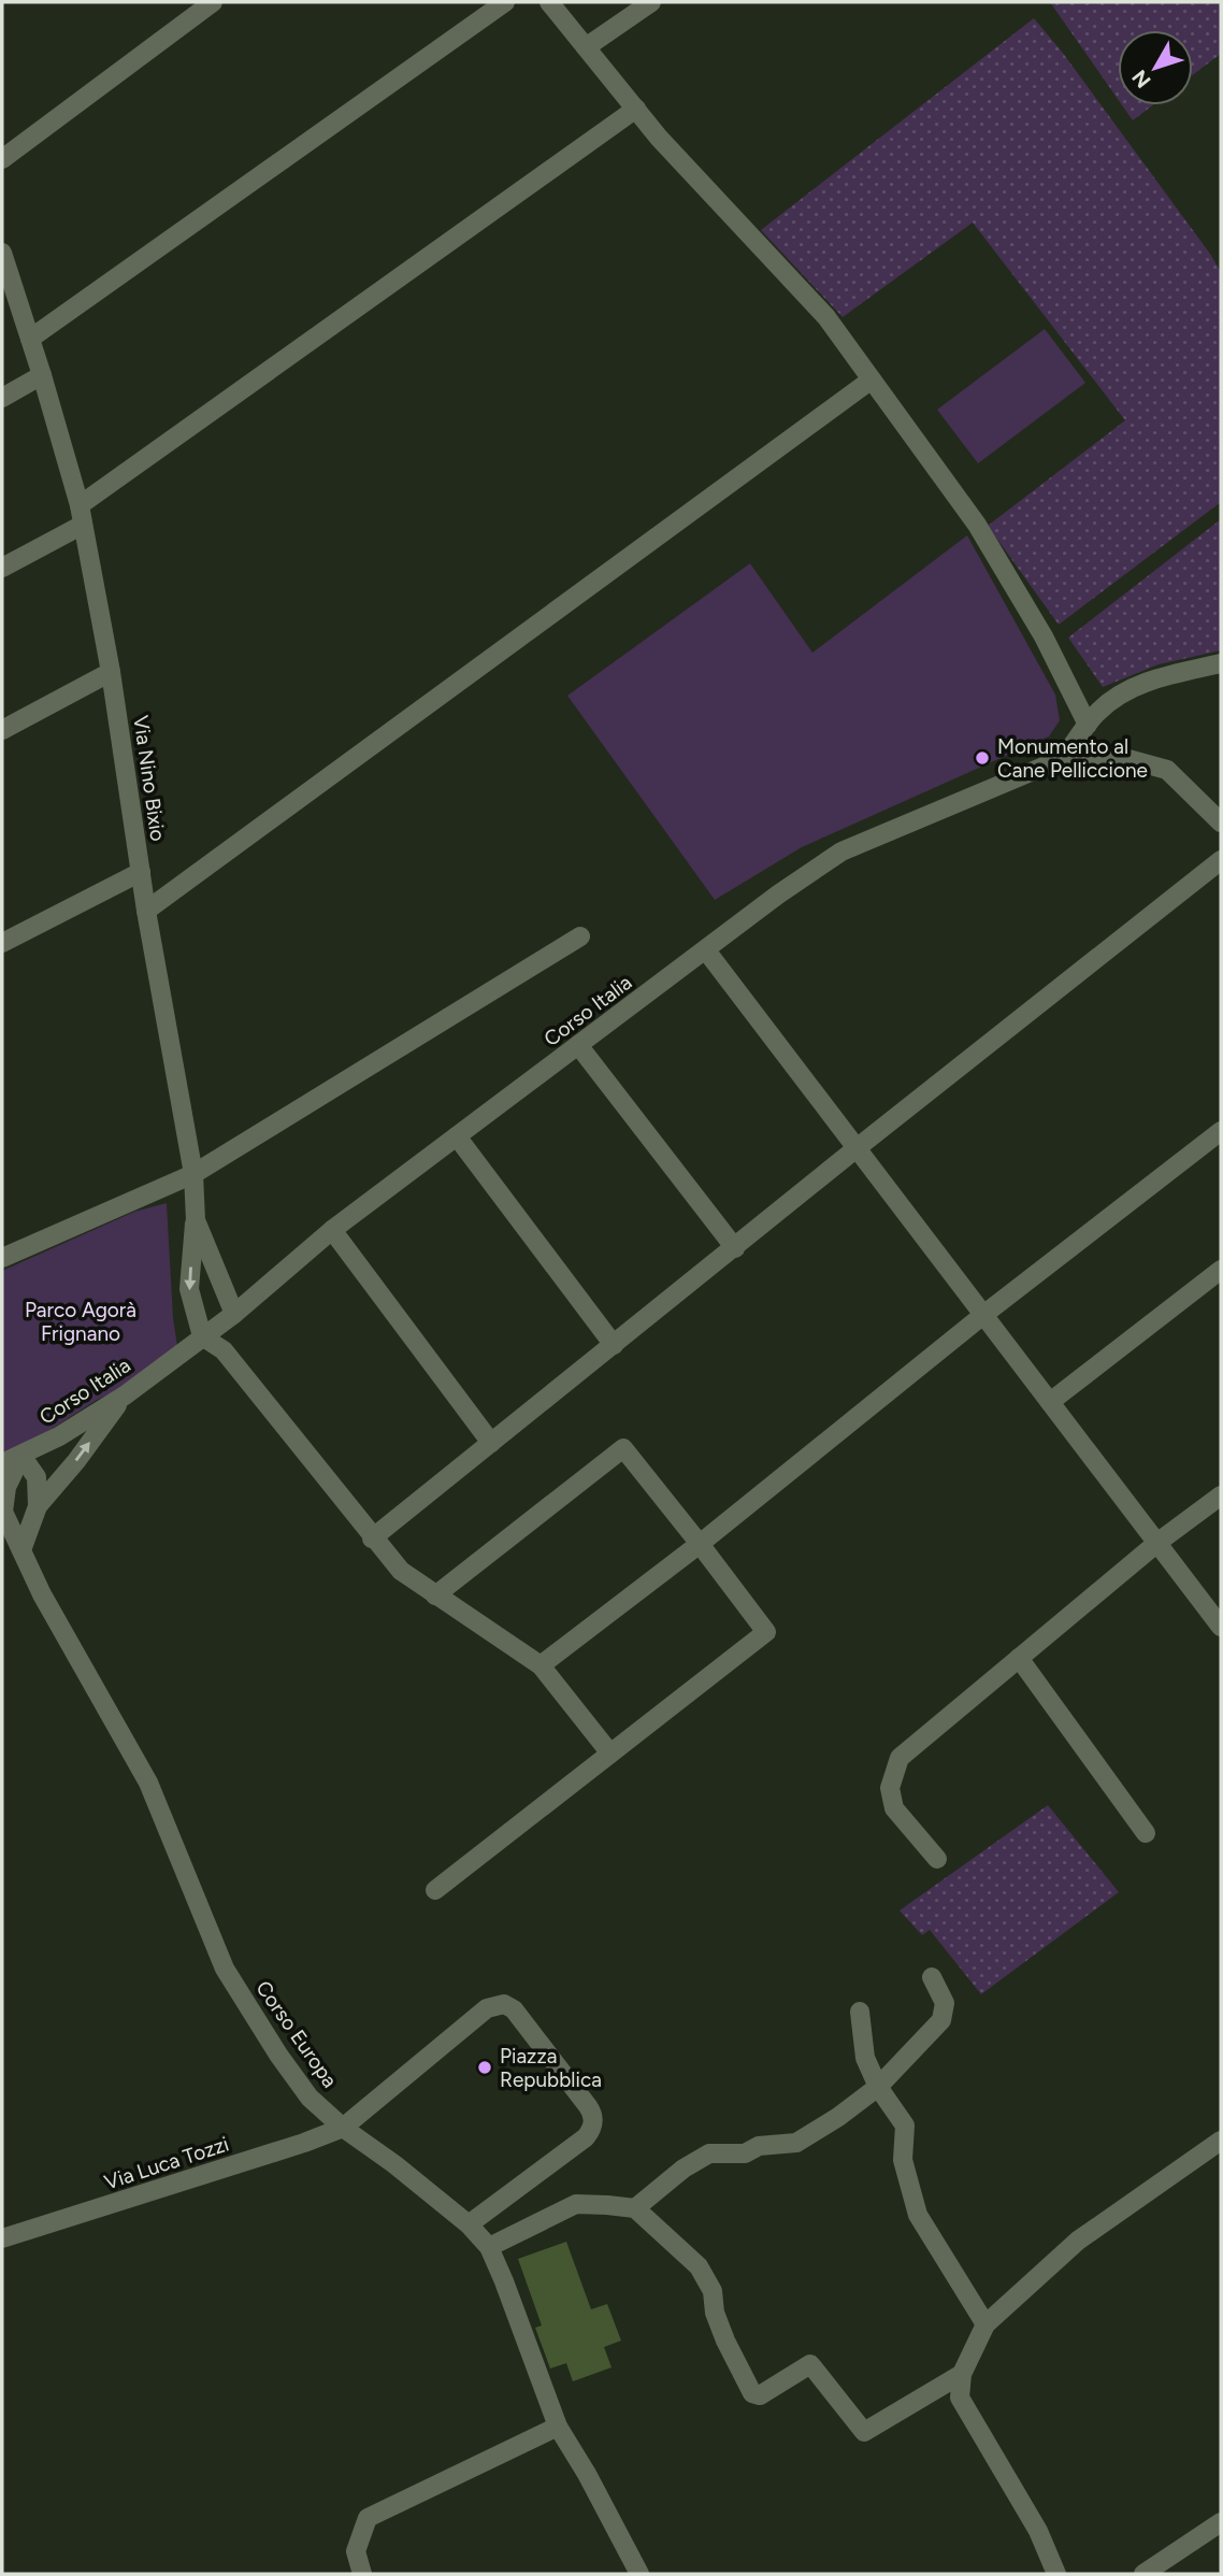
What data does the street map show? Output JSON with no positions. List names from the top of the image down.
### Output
{
  "streets": {
    "street": [
      "Via Nino Bixio",
      "Corso Italia",
      "Corso Europa",
      "Via Luca Tozzi"
    ]
  },
  "crossings": [
    ["Via Nino Bixio", "Corso Italia"],
    ["Corso Europa", "Via Luca Tozzi"]
  ],
  "parks": ["Parco Agorà Frignano"],
  "places": ["Monumento al Cane Pelliccione", "Piazza Repubblica"],
  "north": "bottom left"
}
